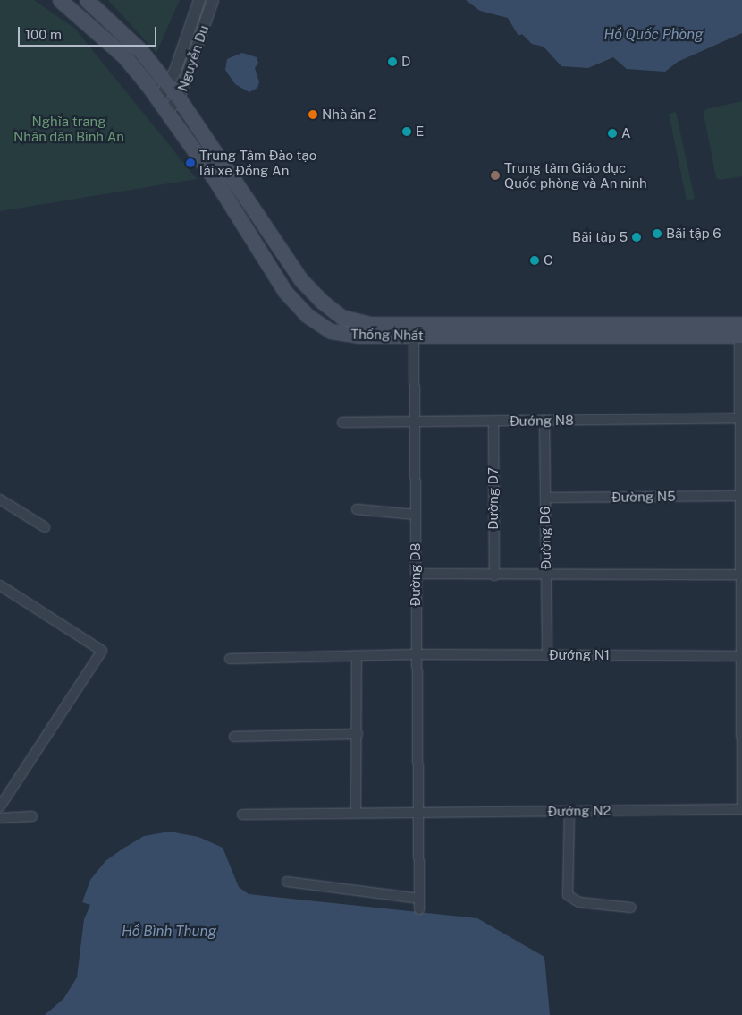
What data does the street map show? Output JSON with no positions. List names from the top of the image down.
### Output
{
  "streets": {
    "main road": ["Thống Nhất"],
    "street": [
      "Nguyễn Du",
      "Đướng N8",
      "Đường N5",
      "Đường D7",
      "Đường D6",
      "Đường D8",
      "Đướng N1",
      "Đướng N2"
    ]
  },
  "crossings": [
    ["Nguyễn Du", "Thống Nhất"],
    ["Thống Nhất", "Đường D8"],
    ["Đướng N8", "Đường D7"],
    ["Đướng N8", "Đường D6"],
    ["Đướng N8", "Đường D8"],
    ["Đường N5", "Đường D6"],
    ["Đường D6", "Đướng N1"],
    ["Đường D8", "Đướng N1"],
    ["Đường D8", "Đướng N2"]
  ],
  "water": ["Hồ Quốc Phòng", "Hồ Bình Thung"],
  "parks": ["Nghĩa trang Nhân dân Bình An"],
  "places": [
    "D",
    "Nhà ăn 2",
    "E",
    "A",
    "Trung Tâm Đào tạo lái xe Đồng An",
    "Trung tâm Giáo dục Quốc phòng và An ninh",
    "Bãi tập 6",
    "Bãi tập 5",
    "C"
  ],
  "scale_bar": "100 m"
}
